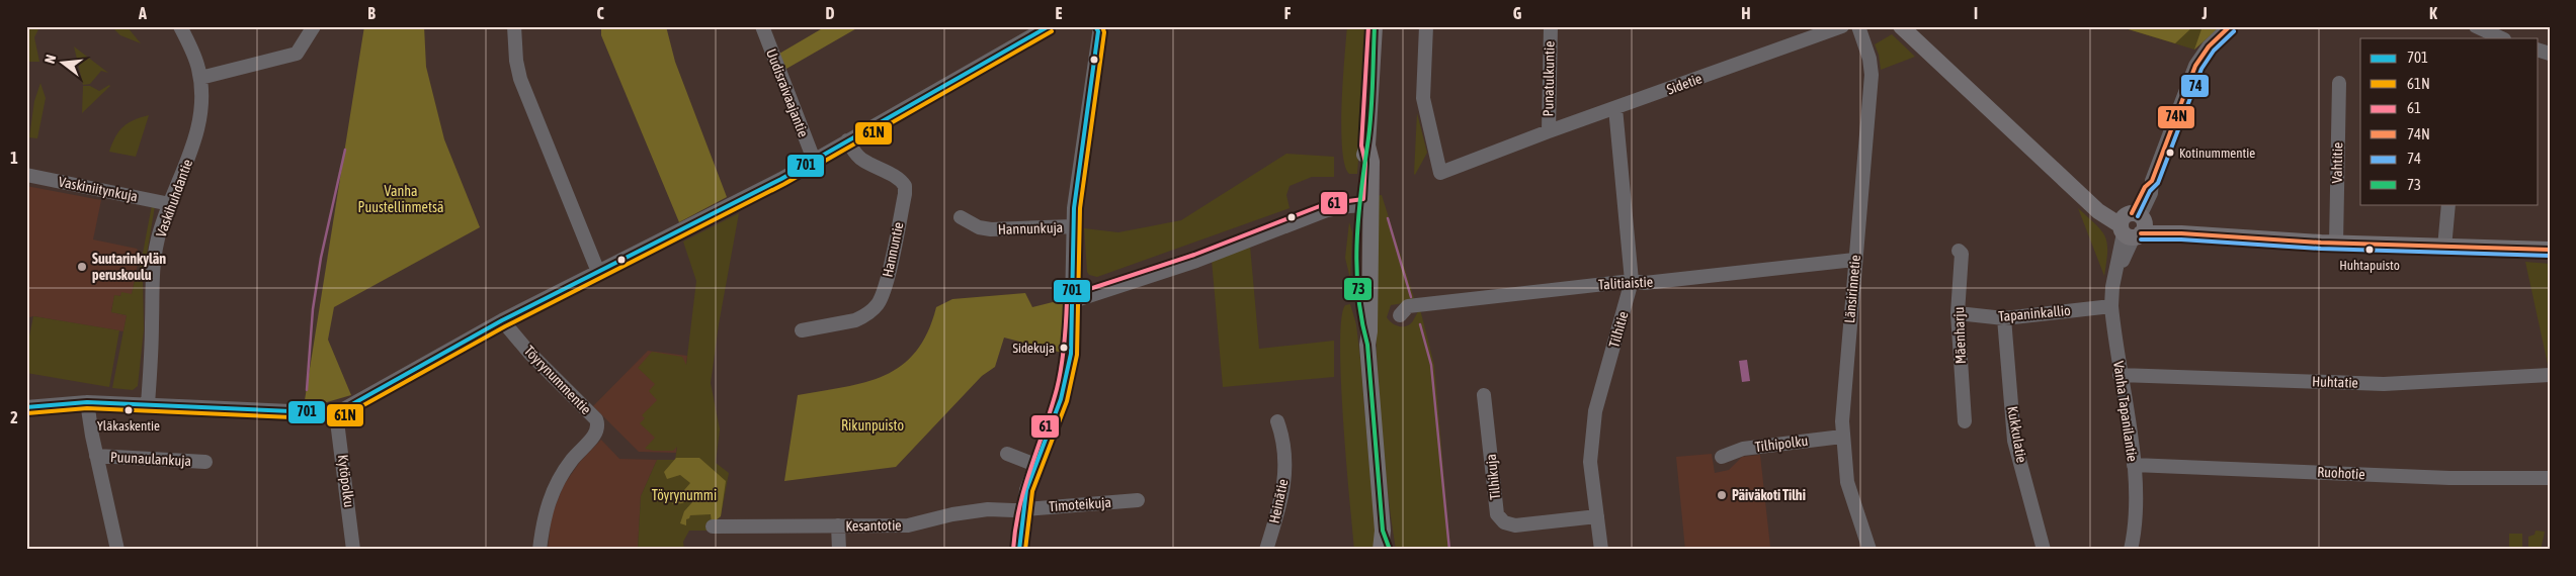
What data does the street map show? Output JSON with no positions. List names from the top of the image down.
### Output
{
  "streets": {
    "street": [
      "Punatulkuntie",
      "Sidetie",
      "Uudisraivaajantie",
      "Vahtitie",
      "Vaskiniitynkuja",
      "Vaskihuhdantie",
      "Hannunkuja",
      "Hannuntie",
      "Talitiaistie",
      "Länsirinnetie",
      "Tapaninkallio",
      "Tilhitie",
      "Mäenharju",
      "Töyrynummentie",
      "Huhtatie",
      "Vanha Tapanilantie",
      "Kukkulatie",
      "Tilhipolku",
      "Puunaulankuja",
      "Ruohotie",
      "Tilhikuja",
      "Kytöpolku",
      "Heinätie",
      "Timoteikuja",
      "Kesantotie"
    ]
  },
  "crossings": [
    ["Punatulkuntie", "Sidetie"],
    ["Sidetie", "Tilhitie"],
    ["Vaskiniitynkuja", "Vaskihuhdantie"],
    ["Talitiaistie", "Länsirinnetie"],
    ["Talitiaistie", "Tilhitie"],
    ["Länsirinnetie", "Tilhipolku"],
    ["Tapaninkallio", "Mäenharju"],
    ["Tapaninkallio", "Vanha Tapanilantie"],
    ["Tapaninkallio", "Kukkulatie"],
    ["Tilhitie", "Tilhikuja"],
    ["Huhtatie", "Vanha Tapanilantie"],
    ["Vanha Tapanilantie", "Ruohotie"],
    ["Timoteikuja", "Kesantotie"]
  ],
  "parks": ["Vanha Puustellinmetsä", "Rikunpuisto", "Töyrynummi"],
  "places": [
    "Kotinummentie",
    "Huhtapuisto",
    "Suutarinkylän peruskoulu",
    "Sidekuja",
    "Yläkaskentie",
    "Päiväkoti Tilhi"
  ],
  "lines": [
    "transit line 701",
    "transit line 61N",
    "transit line 61",
    "transit line 74N",
    "transit line 73",
    "transit line 74"
  ],
  "legend": [
    "701",
    "61N",
    "61",
    "74N",
    "74",
    "73"
  ],
  "north": "left",
  "grid": {
    "columns": [
      "A",
      "B",
      "C",
      "D",
      "E",
      "F",
      "G",
      "H",
      "I",
      "J",
      "K"
    ],
    "rows": ["1", "2"]
  }
}
